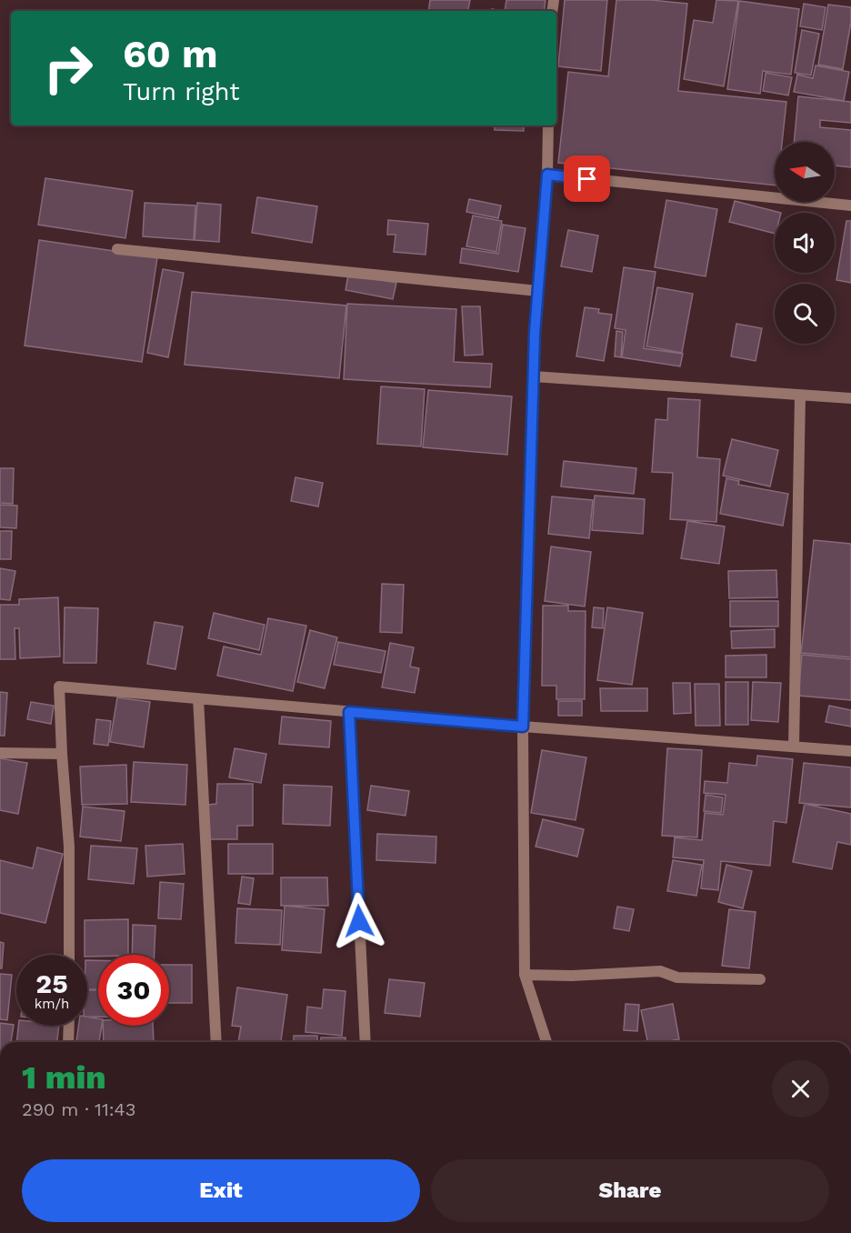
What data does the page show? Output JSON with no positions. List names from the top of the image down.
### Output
{
  "north": "left",
  "page": {
    "turn": ["60 m", "Turn right"],
    "speed": "25 km/h",
    "limit": "30",
    "heading": ["1 min", "290 m · 11:43"],
    "buttons": ["Exit", "Share"]
  }
}
